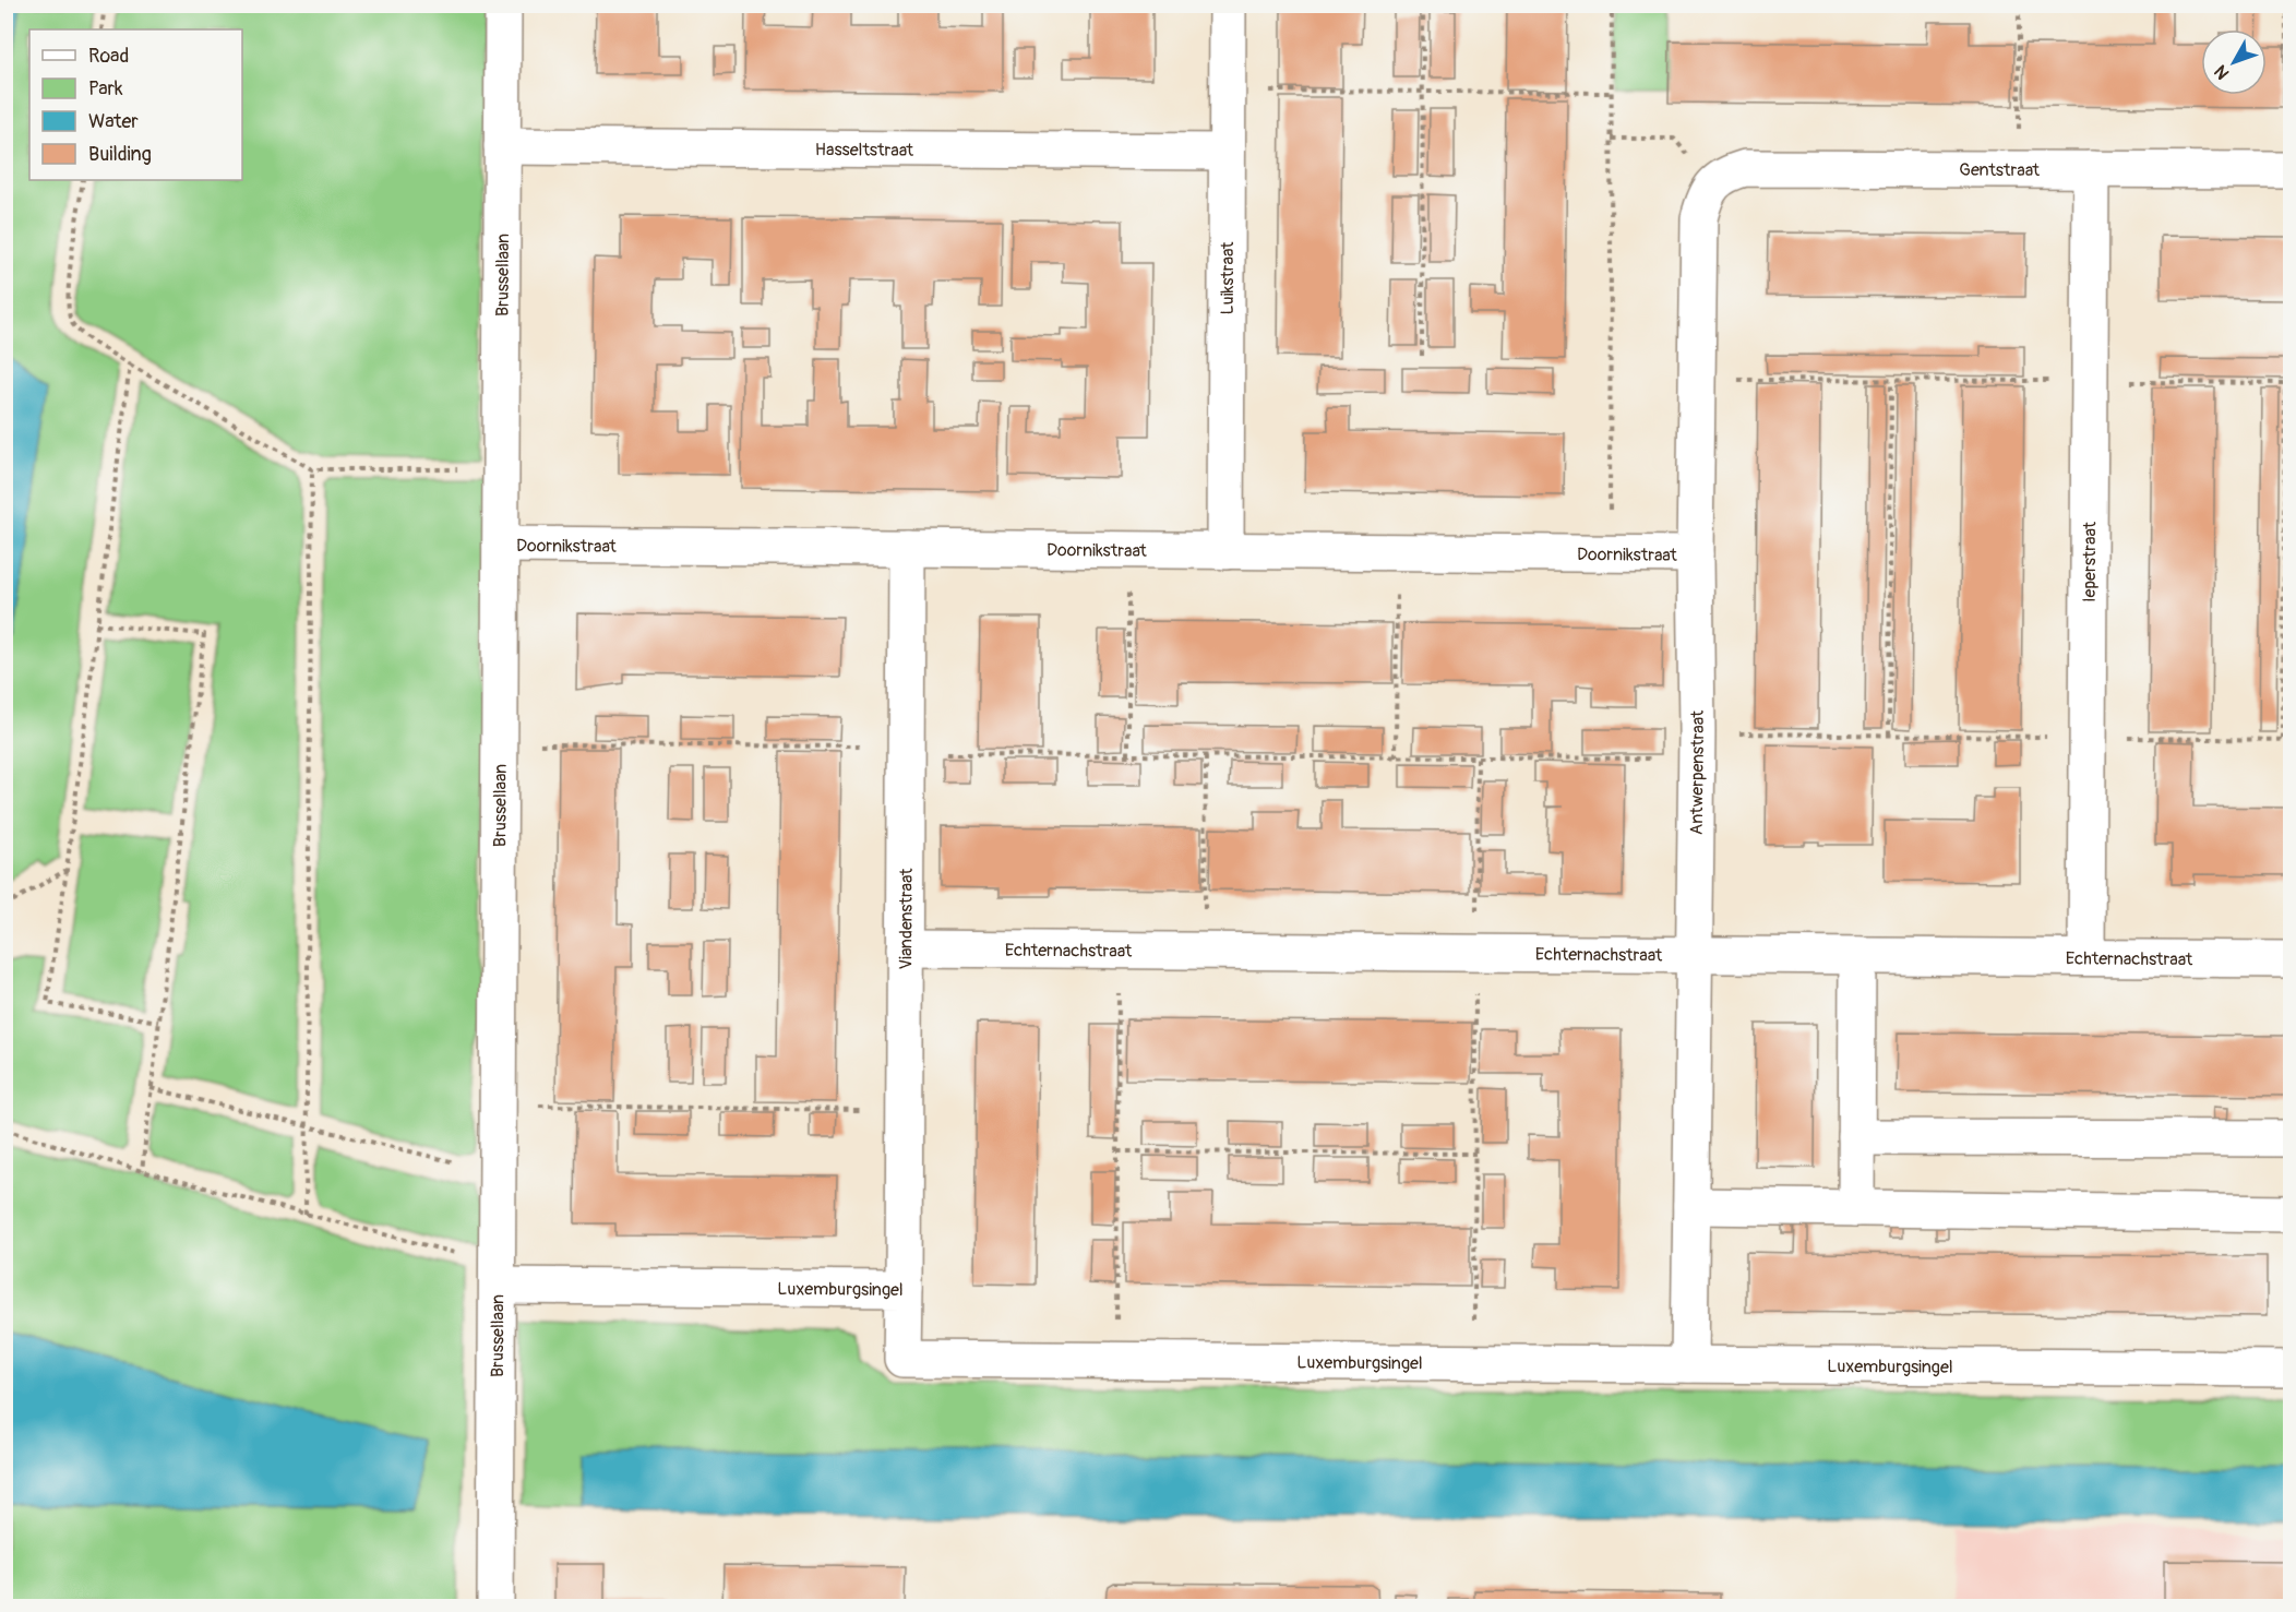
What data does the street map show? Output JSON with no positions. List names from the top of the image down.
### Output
{
  "streets": {
    "street": [
      "Hasseltstraat",
      "Gentstraat",
      "Brussellaan",
      "Luikstraat",
      "Doornikstraat",
      "Ieperstraat",
      "Antwerpenstraat",
      "Viandenstraat",
      "Echternachstraat",
      "Luxemburgsingel"
    ]
  },
  "crossings": [
    ["Hasseltstraat", "Brussellaan"],
    ["Hasseltstraat", "Luikstraat"],
    ["Gentstraat", "Ieperstraat"],
    ["Gentstraat", "Antwerpenstraat"],
    ["Brussellaan", "Doornikstraat"],
    ["Brussellaan", "Luxemburgsingel"],
    ["Luikstraat", "Doornikstraat"],
    ["Doornikstraat", "Antwerpenstraat"],
    ["Doornikstraat", "Viandenstraat"],
    ["Ieperstraat", "Echternachstraat"],
    ["Antwerpenstraat", "Echternachstraat"],
    ["Antwerpenstraat", "Luxemburgsingel"],
    ["Viandenstraat", "Echternachstraat"],
    ["Viandenstraat", "Luxemburgsingel"]
  ],
  "legend": [
    "Road",
    "Park",
    "Water",
    "Building"
  ],
  "north": "bottom left"
}
